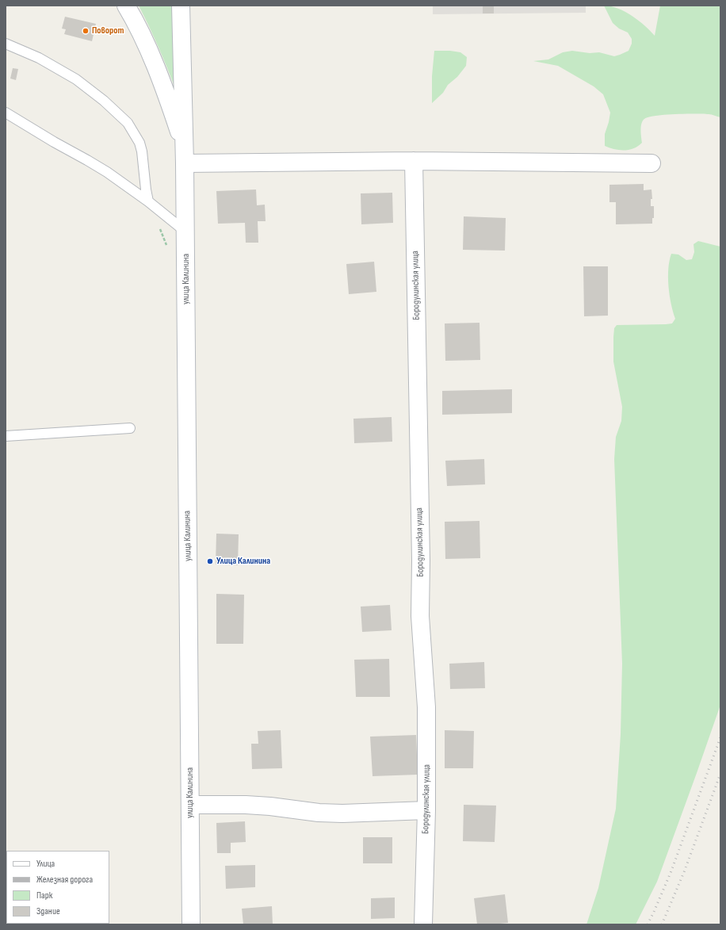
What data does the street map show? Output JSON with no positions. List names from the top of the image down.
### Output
{
  "streets": {
    "street": ["улица Калинина", "Бородулинская улица"]
  },
  "places": ["Поворот", "Улица Калинина"],
  "legend": [
    "Улица",
    "Железная дорога",
    "Парк",
    "Здание"
  ]
}
